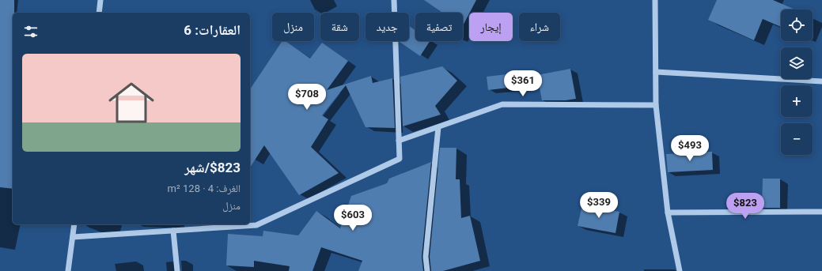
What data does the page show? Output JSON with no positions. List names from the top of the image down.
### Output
{
  "page": {
    "map_buttons": ["+", "−"],
    "chip": [
      "شراء",
      "إيجار",
      "تصفية",
      "جديد",
      "شقة",
      "منزل"
    ],
    "heading": "العقارات: 6",
    "list": [
      {
        "name": "$823/شهر",
        "note": "الغرف: 4 · 128 m² · منزل"
      }
    ],
    "price": [
      "$361",
      "$708",
      "$493",
      "$339",
      "$823",
      "$603"
    ]
  }
}
